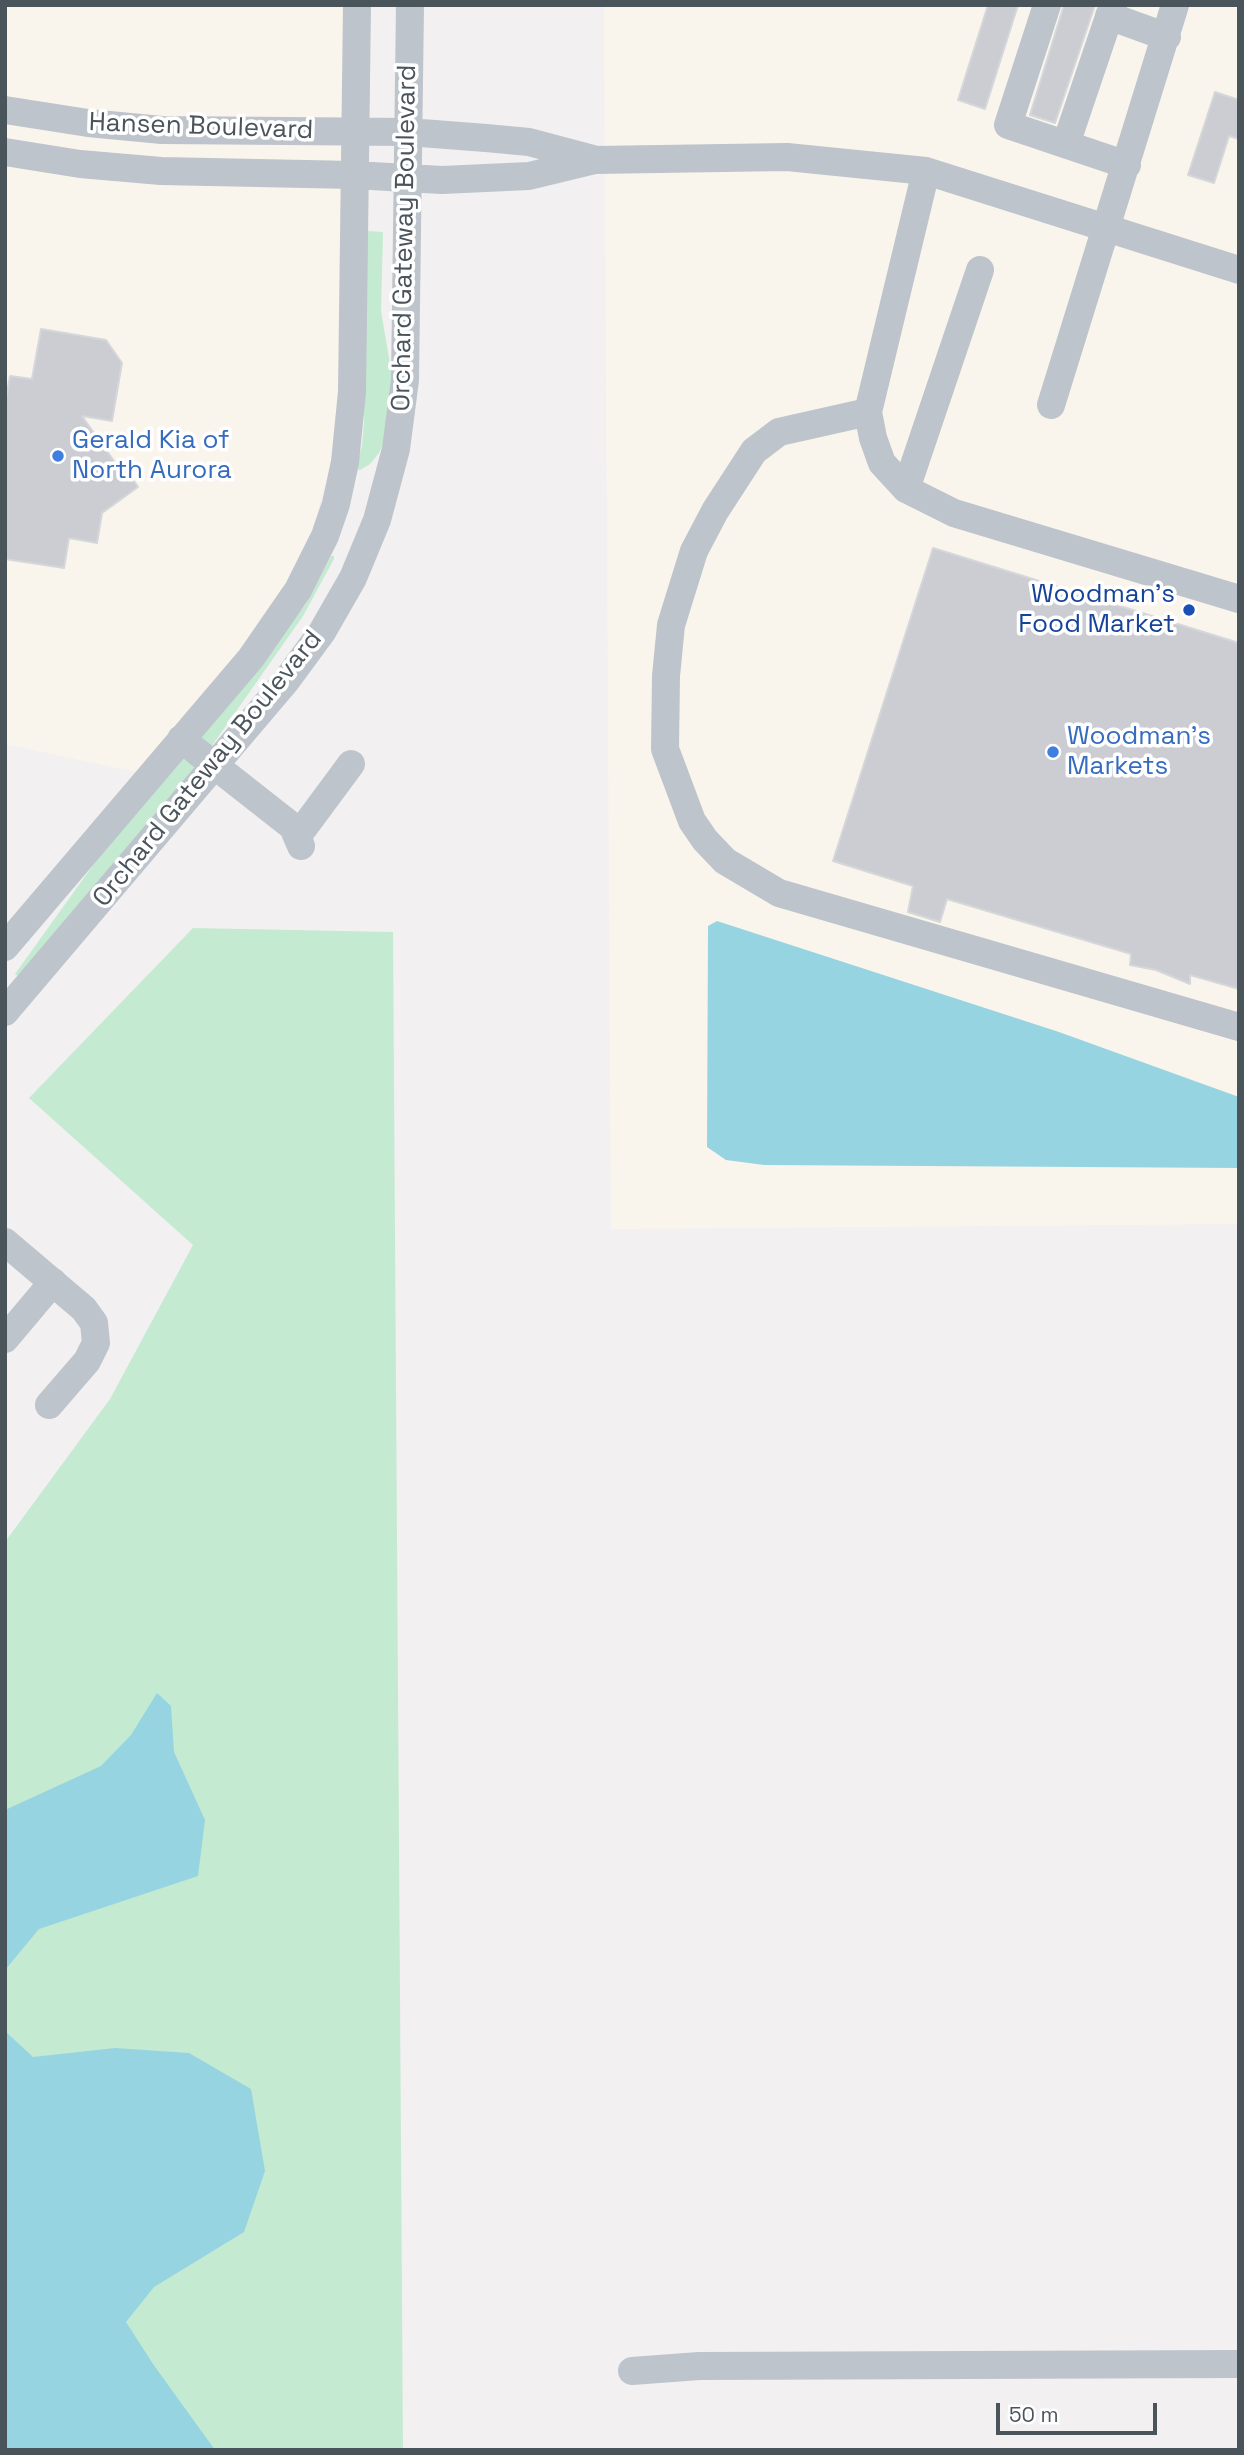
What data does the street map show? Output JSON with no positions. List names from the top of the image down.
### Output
{
  "streets": {
    "street": ["Hansen Boulevard", "Orchard Gateway Boulevard"]
  },
  "crossings": [
    ["Hansen Boulevard", "Orchard Gateway Boulevard"]
  ],
  "places": ["Gerald Kia of North Aurora", "Woodman's Food Market", "Woodman's Markets"],
  "scale_bar": "50 m"
}
